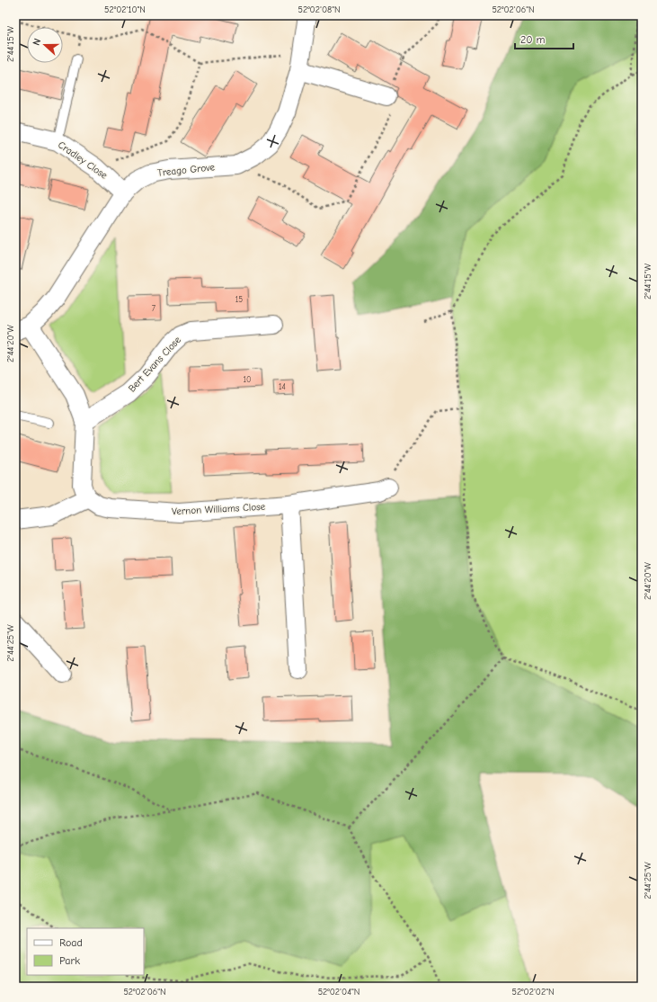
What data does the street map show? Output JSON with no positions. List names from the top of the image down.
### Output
{
  "streets": {
    "street": [
      "Cradley Close",
      "Treago Grove",
      "Bert Evans Close",
      "Vernon Williams Close"
    ]
  },
  "crossings": [
    ["Cradley Close", "Treago Grove"]
  ],
  "house_numbers": [
    "15",
    "7",
    "10",
    "14"
  ],
  "legend": ["Road", "Park"],
  "scale_bar": "20 m",
  "north": "left",
  "coordinates": [
    "52°02'10\"N",
    "52°02'08\"N",
    "52°02'06\"N",
    "2°44'15\"W",
    "2°44'20\"W",
    "2°44'25\"W",
    "52°02'04\"N",
    "52°02'02\"N"
  ]
}
